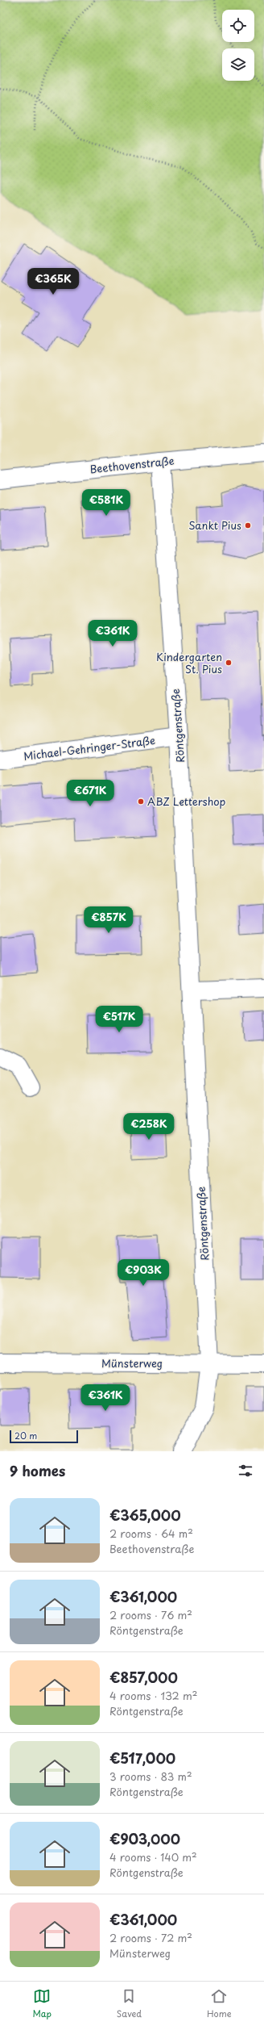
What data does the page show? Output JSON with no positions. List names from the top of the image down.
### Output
{
  "streets": {
    "street": [
      "Beethovenstraße",
      "Röntgenstraße",
      "Michael-Gehringer-Straße",
      "Münsterweg"
    ]
  },
  "crossings": [
    ["Beethovenstraße", "Röntgenstraße"],
    ["Röntgenstraße", "Michael-Gehringer-Straße"],
    ["Röntgenstraße", "Münsterweg"]
  ],
  "places": ["Sankt Pius", "Kindergarten St. Pius", "ABZ Lettershop"],
  "scale_bar": "20 m",
  "page": {
    "price": [
      "€365K",
      "€581K",
      "€361K",
      "€671K",
      "€857K",
      "€517K",
      "€258K",
      "€903K",
      "€361K"
    ],
    "scale": "20 m",
    "heading": "9 homes",
    "list": [
      {
        "name": "€365,000",
        "note": "2 rooms · 64 m² · Beethovenstraße"
      },
      {
        "name": "€361,000",
        "note": "2 rooms · 76 m² · Röntgenstraße"
      },
      {
        "name": "€857,000",
        "note": "4 rooms · 132 m² · Röntgenstraße"
      },
      {
        "name": "€517,000",
        "note": "3 rooms · 83 m² · Röntgenstraße"
      },
      {
        "name": "€903,000",
        "note": "4 rooms · 140 m² · Röntgenstraße"
      },
      {
        "name": "€361,000",
        "note": "2 rooms · 72 m² · Münsterweg"
      }
    ],
    "tabs": ["Map", "Saved", "Home"]
  }
}
